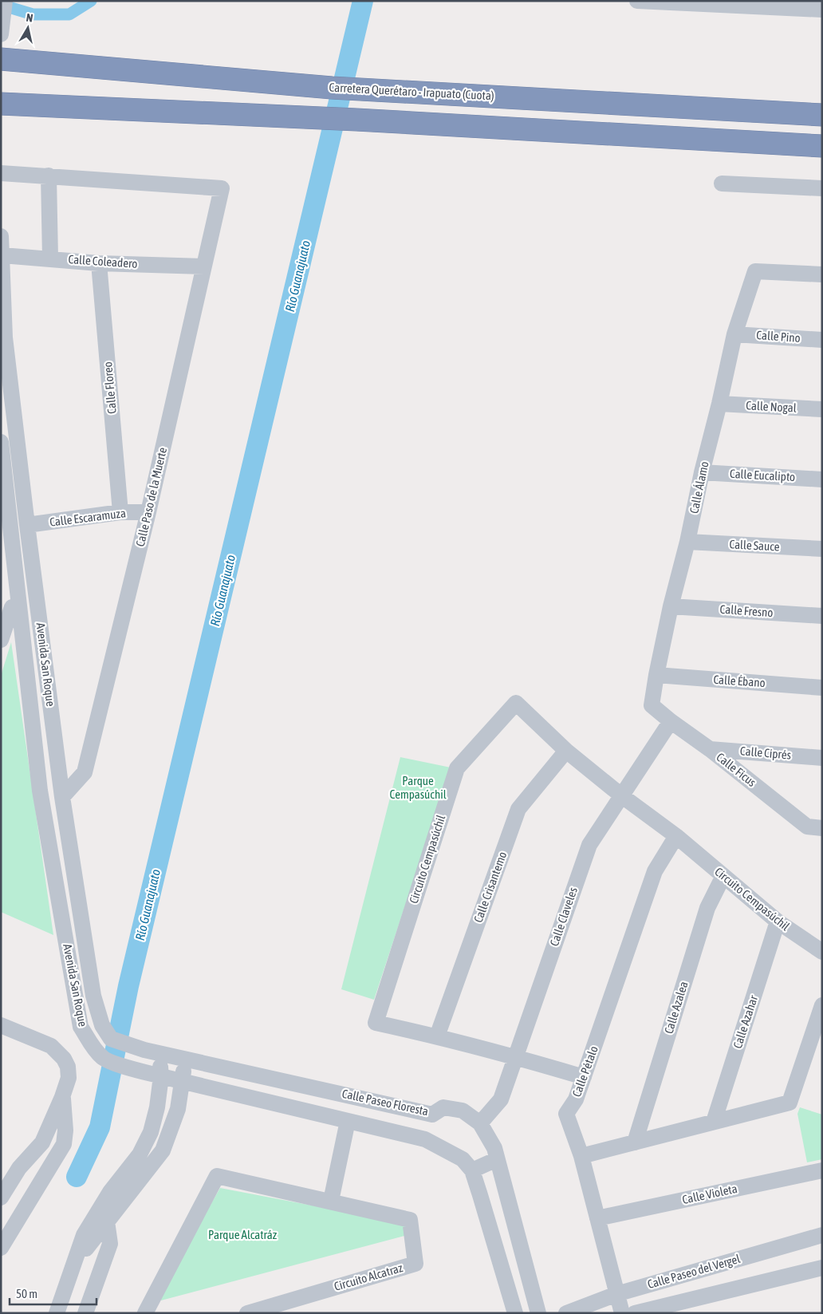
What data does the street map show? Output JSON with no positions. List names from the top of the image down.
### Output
{
  "streets": {
    "highway": ["Carretera Querétaro - Irapuato (Cuota)"],
    "street": [
      "Calle Coleadero",
      "Calle Pino",
      "Calle Floreo",
      "Calle Nogal",
      "Calle Eucalipto",
      "Calle Álamo",
      "Calle Paso de la Muerte",
      "Calle Escaramuza",
      "Calle Sauce",
      "Calle Fresno",
      "Avenida San Roque",
      "Calle Ébano",
      "Calle Ciprés",
      "Calle Ficus",
      "Circuito Cempasúchil",
      "Calle Crisantemo",
      "Calle Claveles",
      "Calle Azalea",
      "Calle Azahar",
      "Calle Pétalo",
      "Calle Paseo Floresta",
      "Calle Violeta",
      "Calle Paseo del Vergel",
      "Circuito Alcatraz"
    ]
  },
  "crossings": [
    ["Calle Coleadero", "Calle Floreo"],
    ["Calle Coleadero", "Calle Paso de la Muerte"],
    ["Calle Coleadero", "Avenida San Roque"],
    ["Calle Pino", "Calle Álamo"],
    ["Calle Floreo", "Calle Escaramuza"],
    ["Calle Nogal", "Calle Álamo"],
    ["Calle Eucalipto", "Calle Álamo"],
    ["Calle Álamo", "Calle Sauce"],
    ["Calle Álamo", "Calle Fresno"],
    ["Calle Álamo", "Calle Ébano"],
    ["Calle Álamo", "Calle Ficus"],
    ["Calle Paso de la Muerte", "Calle Escaramuza"],
    ["Calle Paso de la Muerte", "Avenida San Roque"],
    ["Calle Escaramuza", "Avenida San Roque"],
    ["Avenida San Roque", "Calle Paseo Floresta"],
    ["Calle Ciprés", "Calle Ficus"],
    ["Calle Ficus", "Calle Claveles"],
    ["Circuito Cempasúchil", "Calle Crisantemo"],
    ["Circuito Cempasúchil", "Calle Claveles"],
    ["Circuito Cempasúchil", "Calle Azalea"],
    ["Circuito Cempasúchil", "Calle Azahar"],
    ["Circuito Cempasúchil", "Calle Pétalo"],
    ["Calle Claveles", "Calle Paseo Floresta"],
    ["Calle Pétalo", "Calle Violeta"],
    ["Calle Pétalo", "Calle Paseo del Vergel"]
  ],
  "water": ["Río Guanajuato"],
  "parks": ["Parque Cempasúchil", "Parque Alcatráz"],
  "scale_bar": "50 m",
  "north": "top"
}
